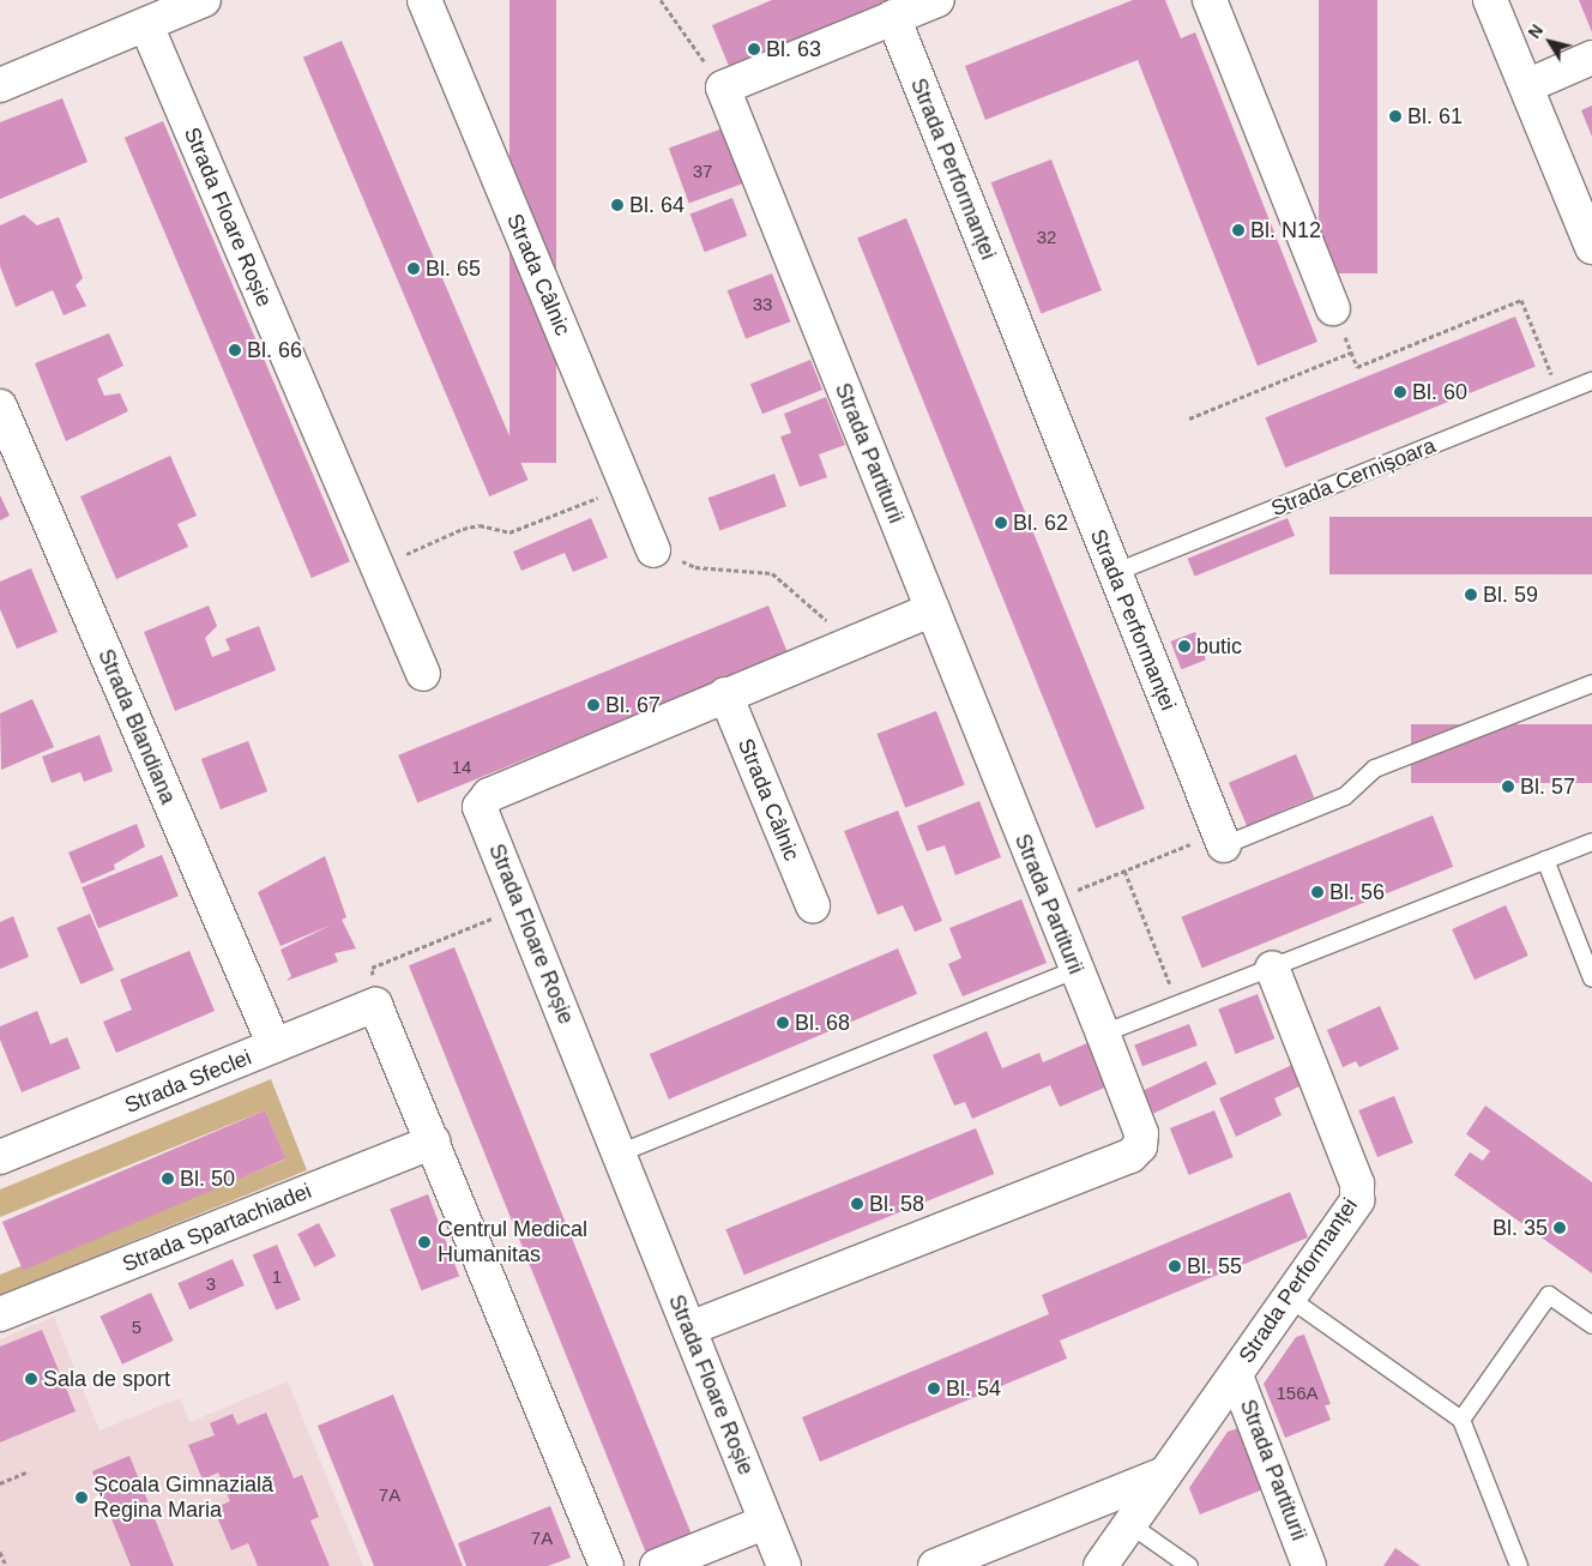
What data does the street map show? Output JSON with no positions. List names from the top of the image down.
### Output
{
  "streets": {
    "street": [
      "Strada Performanței",
      "Strada Floare Roșie",
      "Strada Câlnic",
      "Strada Partiturii",
      "Strada Blandiana",
      "Strada Sfeclei",
      "Strada Spartachiadei"
    ],
    "lane": ["Strada Cernișoara"]
  },
  "crossings": [
    ["Strada Performanței", "Strada Partiturii"],
    ["Strada Performanței", "Strada Cernișoara"],
    ["Strada Floare Roșie", "Strada Câlnic"],
    ["Strada Floare Roșie", "Strada Partiturii"],
    ["Strada Blandiana", "Strada Sfeclei"]
  ],
  "places": [
    "Bl. 63",
    "Bl. 61",
    "Bl. 64",
    "Bl. N12",
    "Bl. 65",
    "Bl. 66",
    "Bl. 60",
    "Bl. 62",
    "Bl. 59",
    "butic",
    "Bl. 67",
    "Bl. 57",
    "Bl. 56",
    "Bl. 68",
    "Bl. 50",
    "Bl. 58",
    "Bl. 35",
    "Centrul Medical Humanitas",
    "Bl. 55",
    "Sala de sport",
    "Bl. 54",
    "Școala Gimnazială Regina Maria"
  ],
  "house_numbers": [
    "37",
    "32",
    "33",
    "14",
    "1",
    "3",
    "5",
    "156A",
    "7A",
    "7A"
  ],
  "north": "top left"
}
